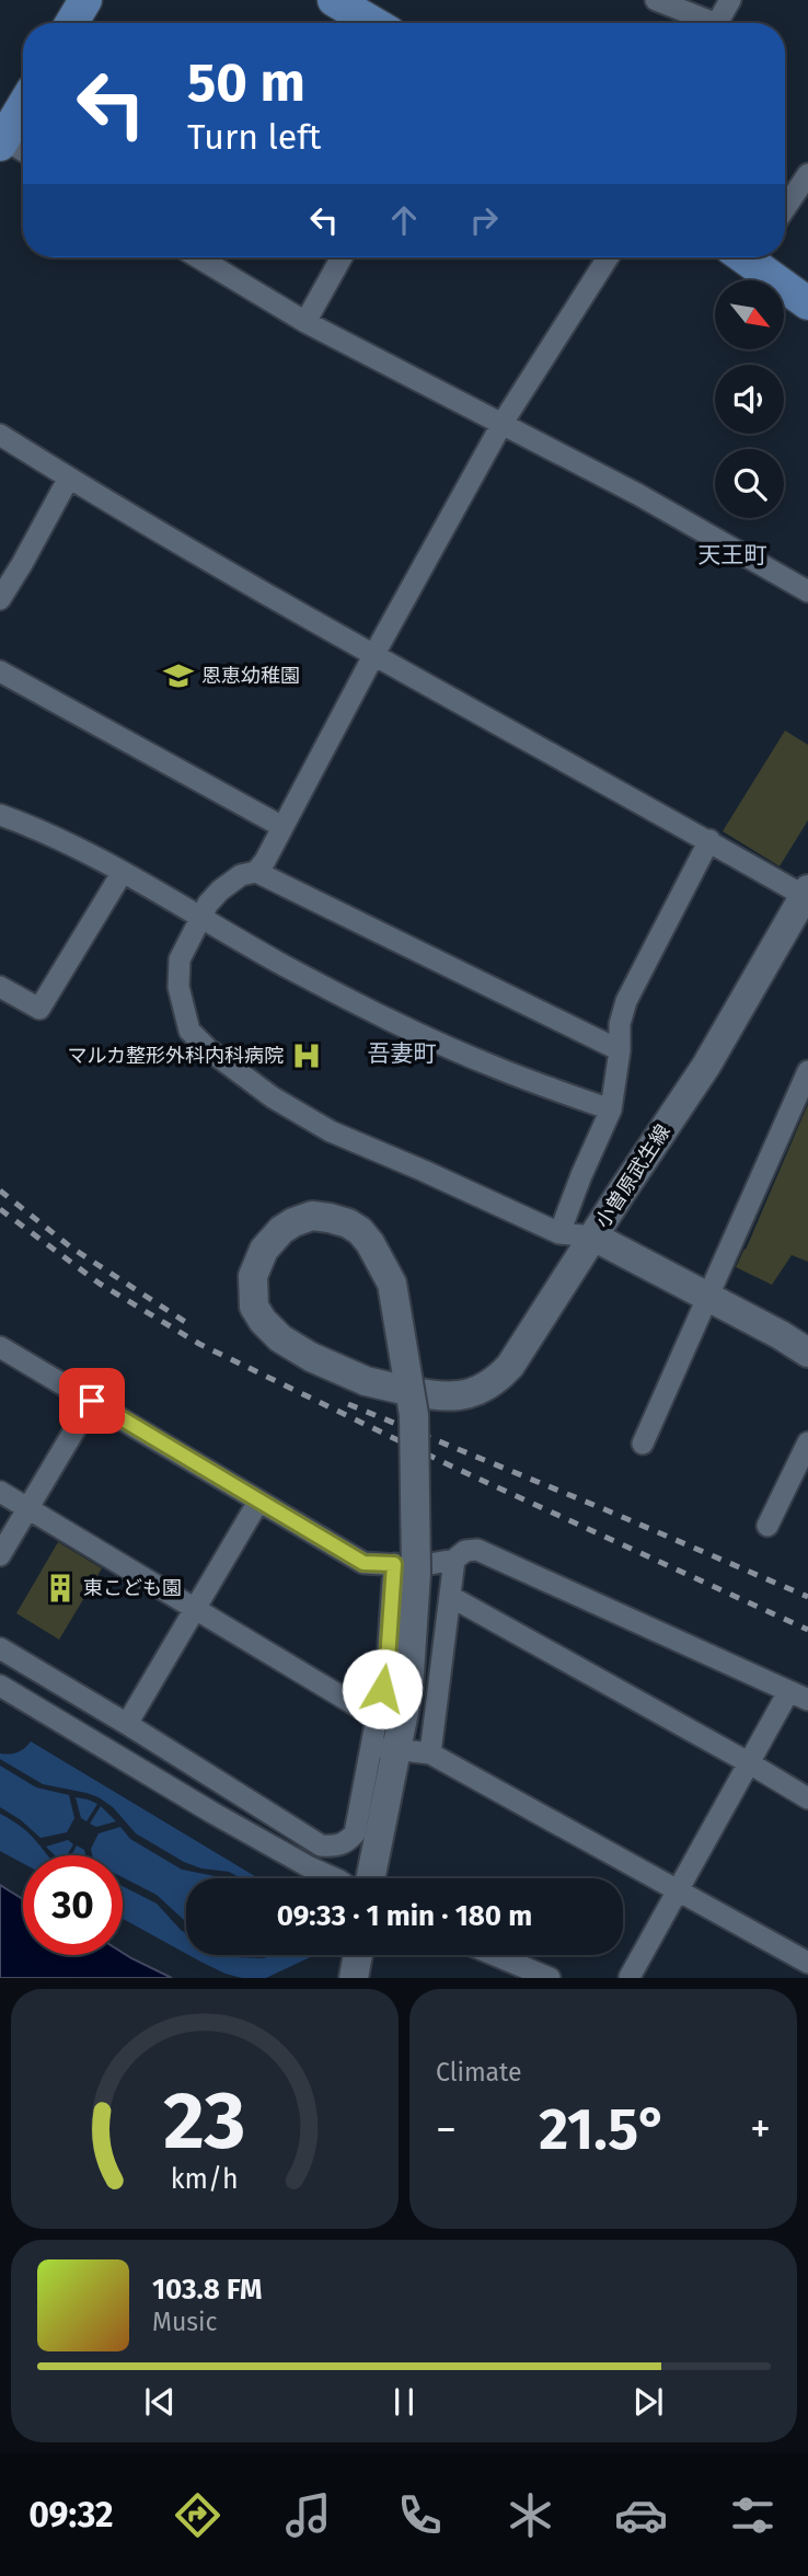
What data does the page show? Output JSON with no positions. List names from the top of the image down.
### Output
{
  "streets": {
    "main road": ["小曽原武生線"]
  },
  "districts": ["天王町", "吾妻町"],
  "places": {
    "school or university": ["恩恵幼稚園"],
    "hospital": ["マルカ整形外科内科病院"],
    "building": ["東こども園"]
  },
  "north": "bottom right",
  "page": {
    "turn": ["50 m", "Turn left"],
    "limit": "30",
    "trip": "09:33 · 1 min · 180 m",
    "tile": "Climate",
    "heat": ["−", "21.5°", "+"],
    "song": ["103.8 FM", "Music"],
    "tabs": "09:32",
    "gauge": ["23", "km/h"]
  }
}
